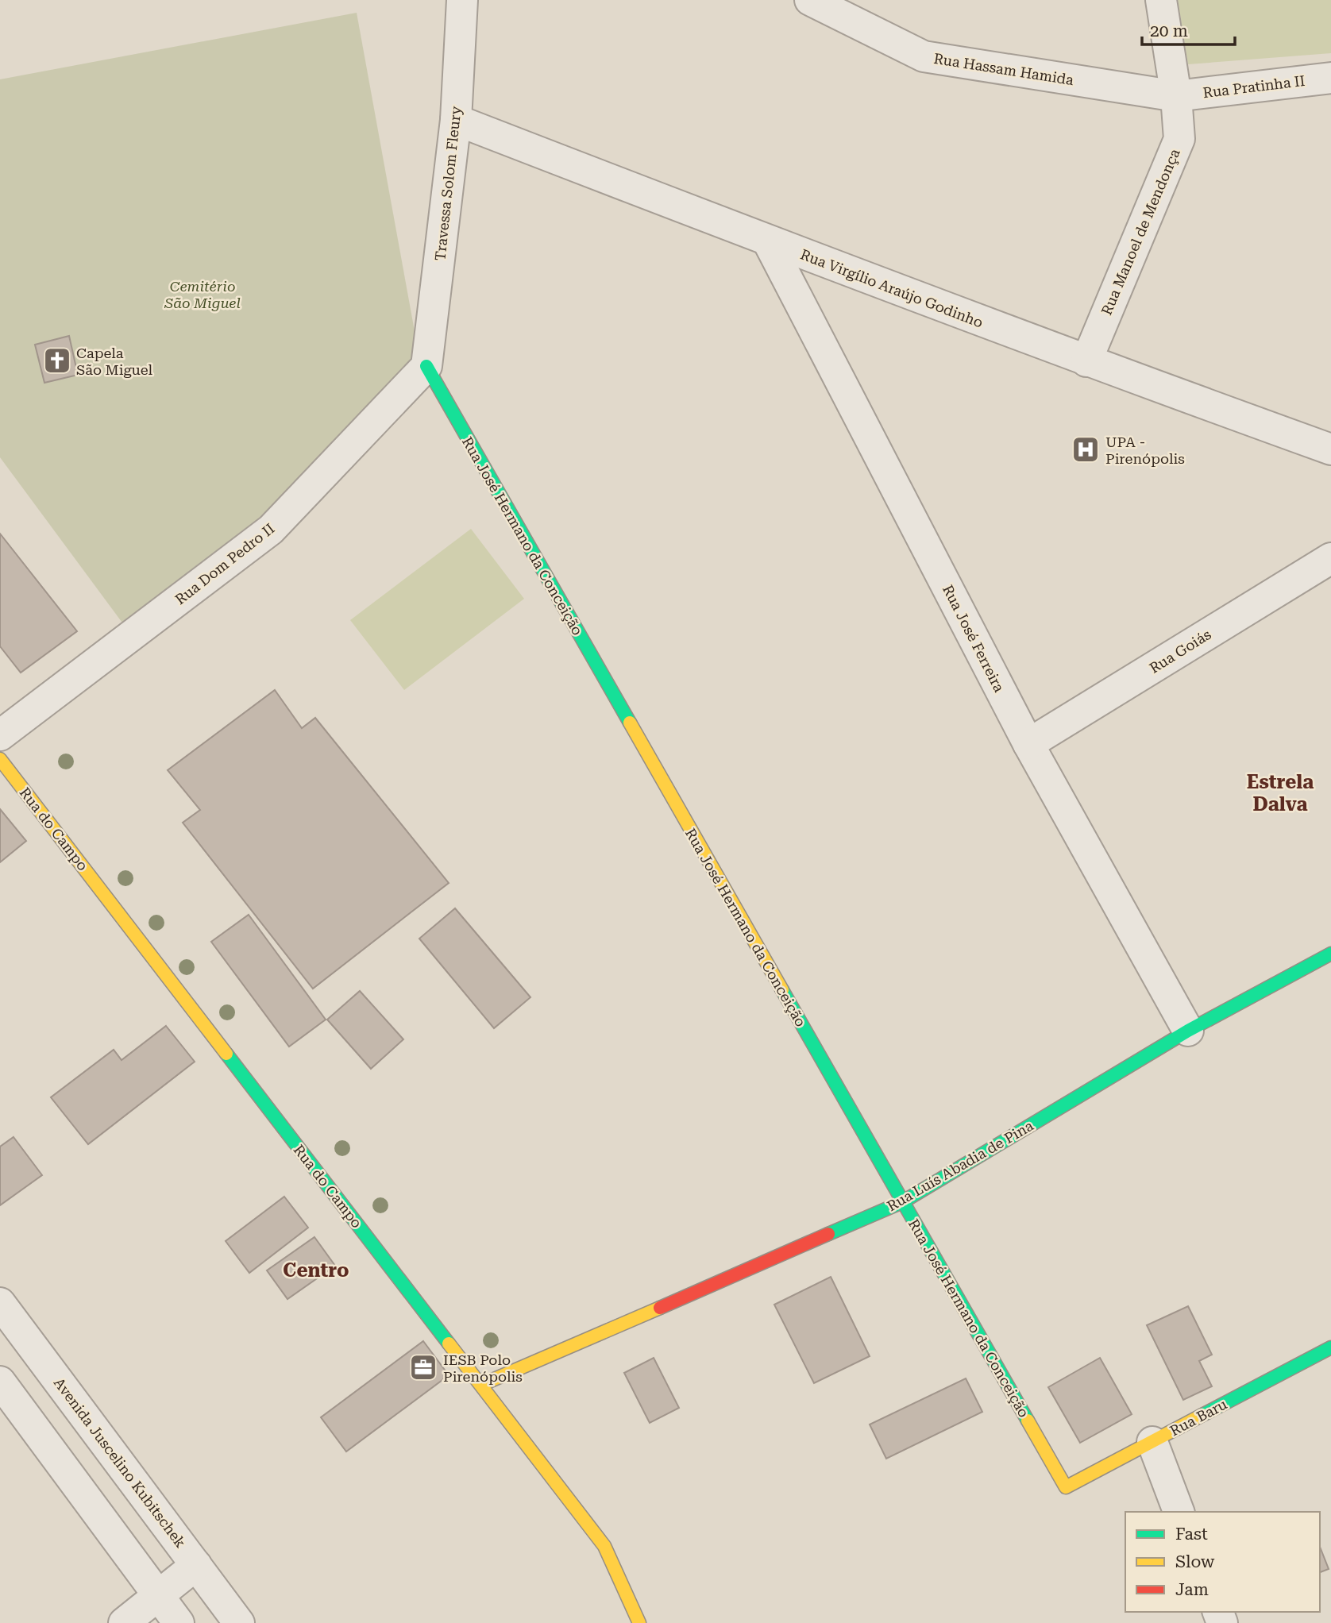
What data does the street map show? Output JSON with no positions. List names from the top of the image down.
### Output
{
  "streets": {
    "street": [
      "Rua Hassam Hamida",
      "Rua Pratinha II",
      "Travessa Solom Fleury",
      "Rua Manoel de Mendonça",
      "Rua Virgílio Araújo Godinho",
      "Rua José Hermano da Conceição",
      "Rua Dom Pedro II",
      "Rua José Ferreira",
      "Rua Goiás",
      "Rua do Campo",
      "Rua Luís Abadia de Pina",
      "Rua Baru",
      "Avenida Juscelino Kubitschek"
    ]
  },
  "crossings": [
    ["Rua Hassam Hamida", "Rua Pratinha II"],
    ["Rua Hassam Hamida", "Rua Manoel de Mendonça"],
    ["Rua Pratinha II", "Rua Manoel de Mendonça"],
    ["Travessa Solom Fleury", "Rua Virgílio Araújo Godinho"],
    ["Travessa Solom Fleury", "Rua José Hermano da Conceição"],
    ["Travessa Solom Fleury", "Rua Dom Pedro II"],
    ["Rua Manoel de Mendonça", "Rua Virgílio Araújo Godinho"],
    ["Rua Virgílio Araújo Godinho", "Rua José Ferreira"],
    ["Rua José Hermano da Conceição", "Rua Dom Pedro II"],
    ["Rua José Hermano da Conceição", "Rua Luís Abadia de Pina"],
    ["Rua José Hermano da Conceição", "Rua Baru"],
    ["Rua José Ferreira", "Rua Goiás"],
    ["Rua José Ferreira", "Rua Luís Abadia de Pina"],
    ["Rua do Campo", "Rua Luís Abadia de Pina"]
  ],
  "districts": ["Estrela Dalva", "Centro"],
  "parks": ["Cemitério São Miguel"],
  "places": {
    "church": ["Capela São Miguel"],
    "hospital": ["UPA - Pirenópolis"],
    "office": ["IESB Polo Pirenópolis"]
  },
  "legend": ["Fast", "Slow", "Jam"],
  "scale_bar": "20 m"
}
